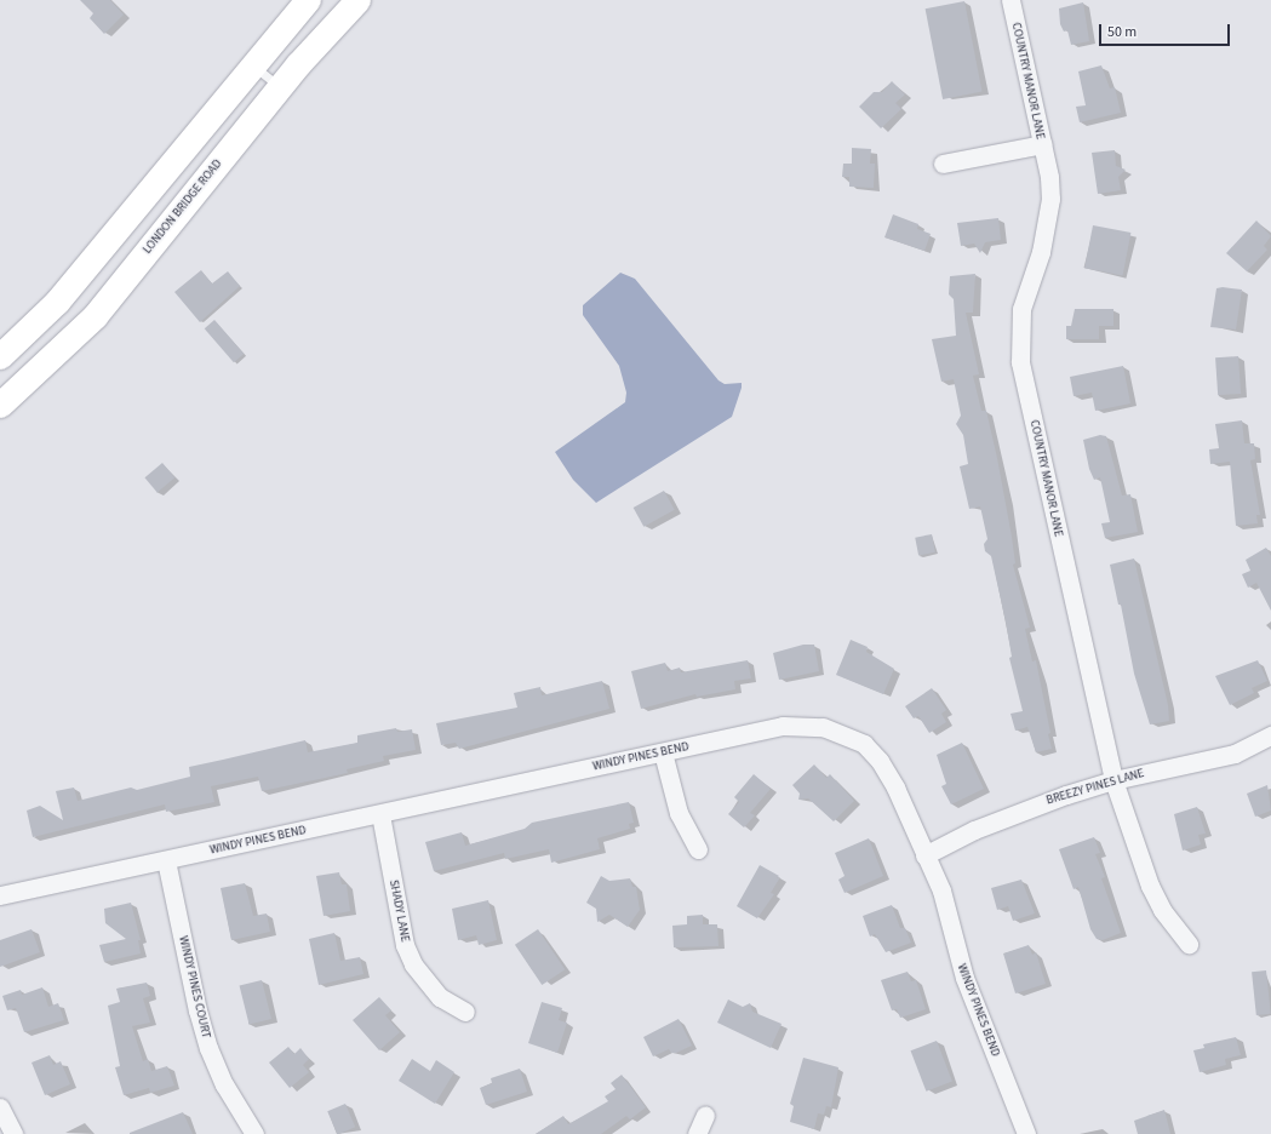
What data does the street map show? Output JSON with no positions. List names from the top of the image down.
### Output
{
  "streets": {
    "main road": ["LONDON BRIDGE ROAD"],
    "street": [
      "COUNTRY MANOR LANE",
      "WINDY PINES BEND",
      "BREEZY PINES LANE",
      "SHADY LANE",
      "WINDY PINES COURT"
    ]
  },
  "crossings": [
    ["COUNTRY MANOR LANE", "BREEZY PINES LANE"],
    ["WINDY PINES BEND", "BREEZY PINES LANE"],
    ["WINDY PINES BEND", "SHADY LANE"],
    ["WINDY PINES BEND", "WINDY PINES COURT"]
  ],
  "scale_bar": "50 m"
}
